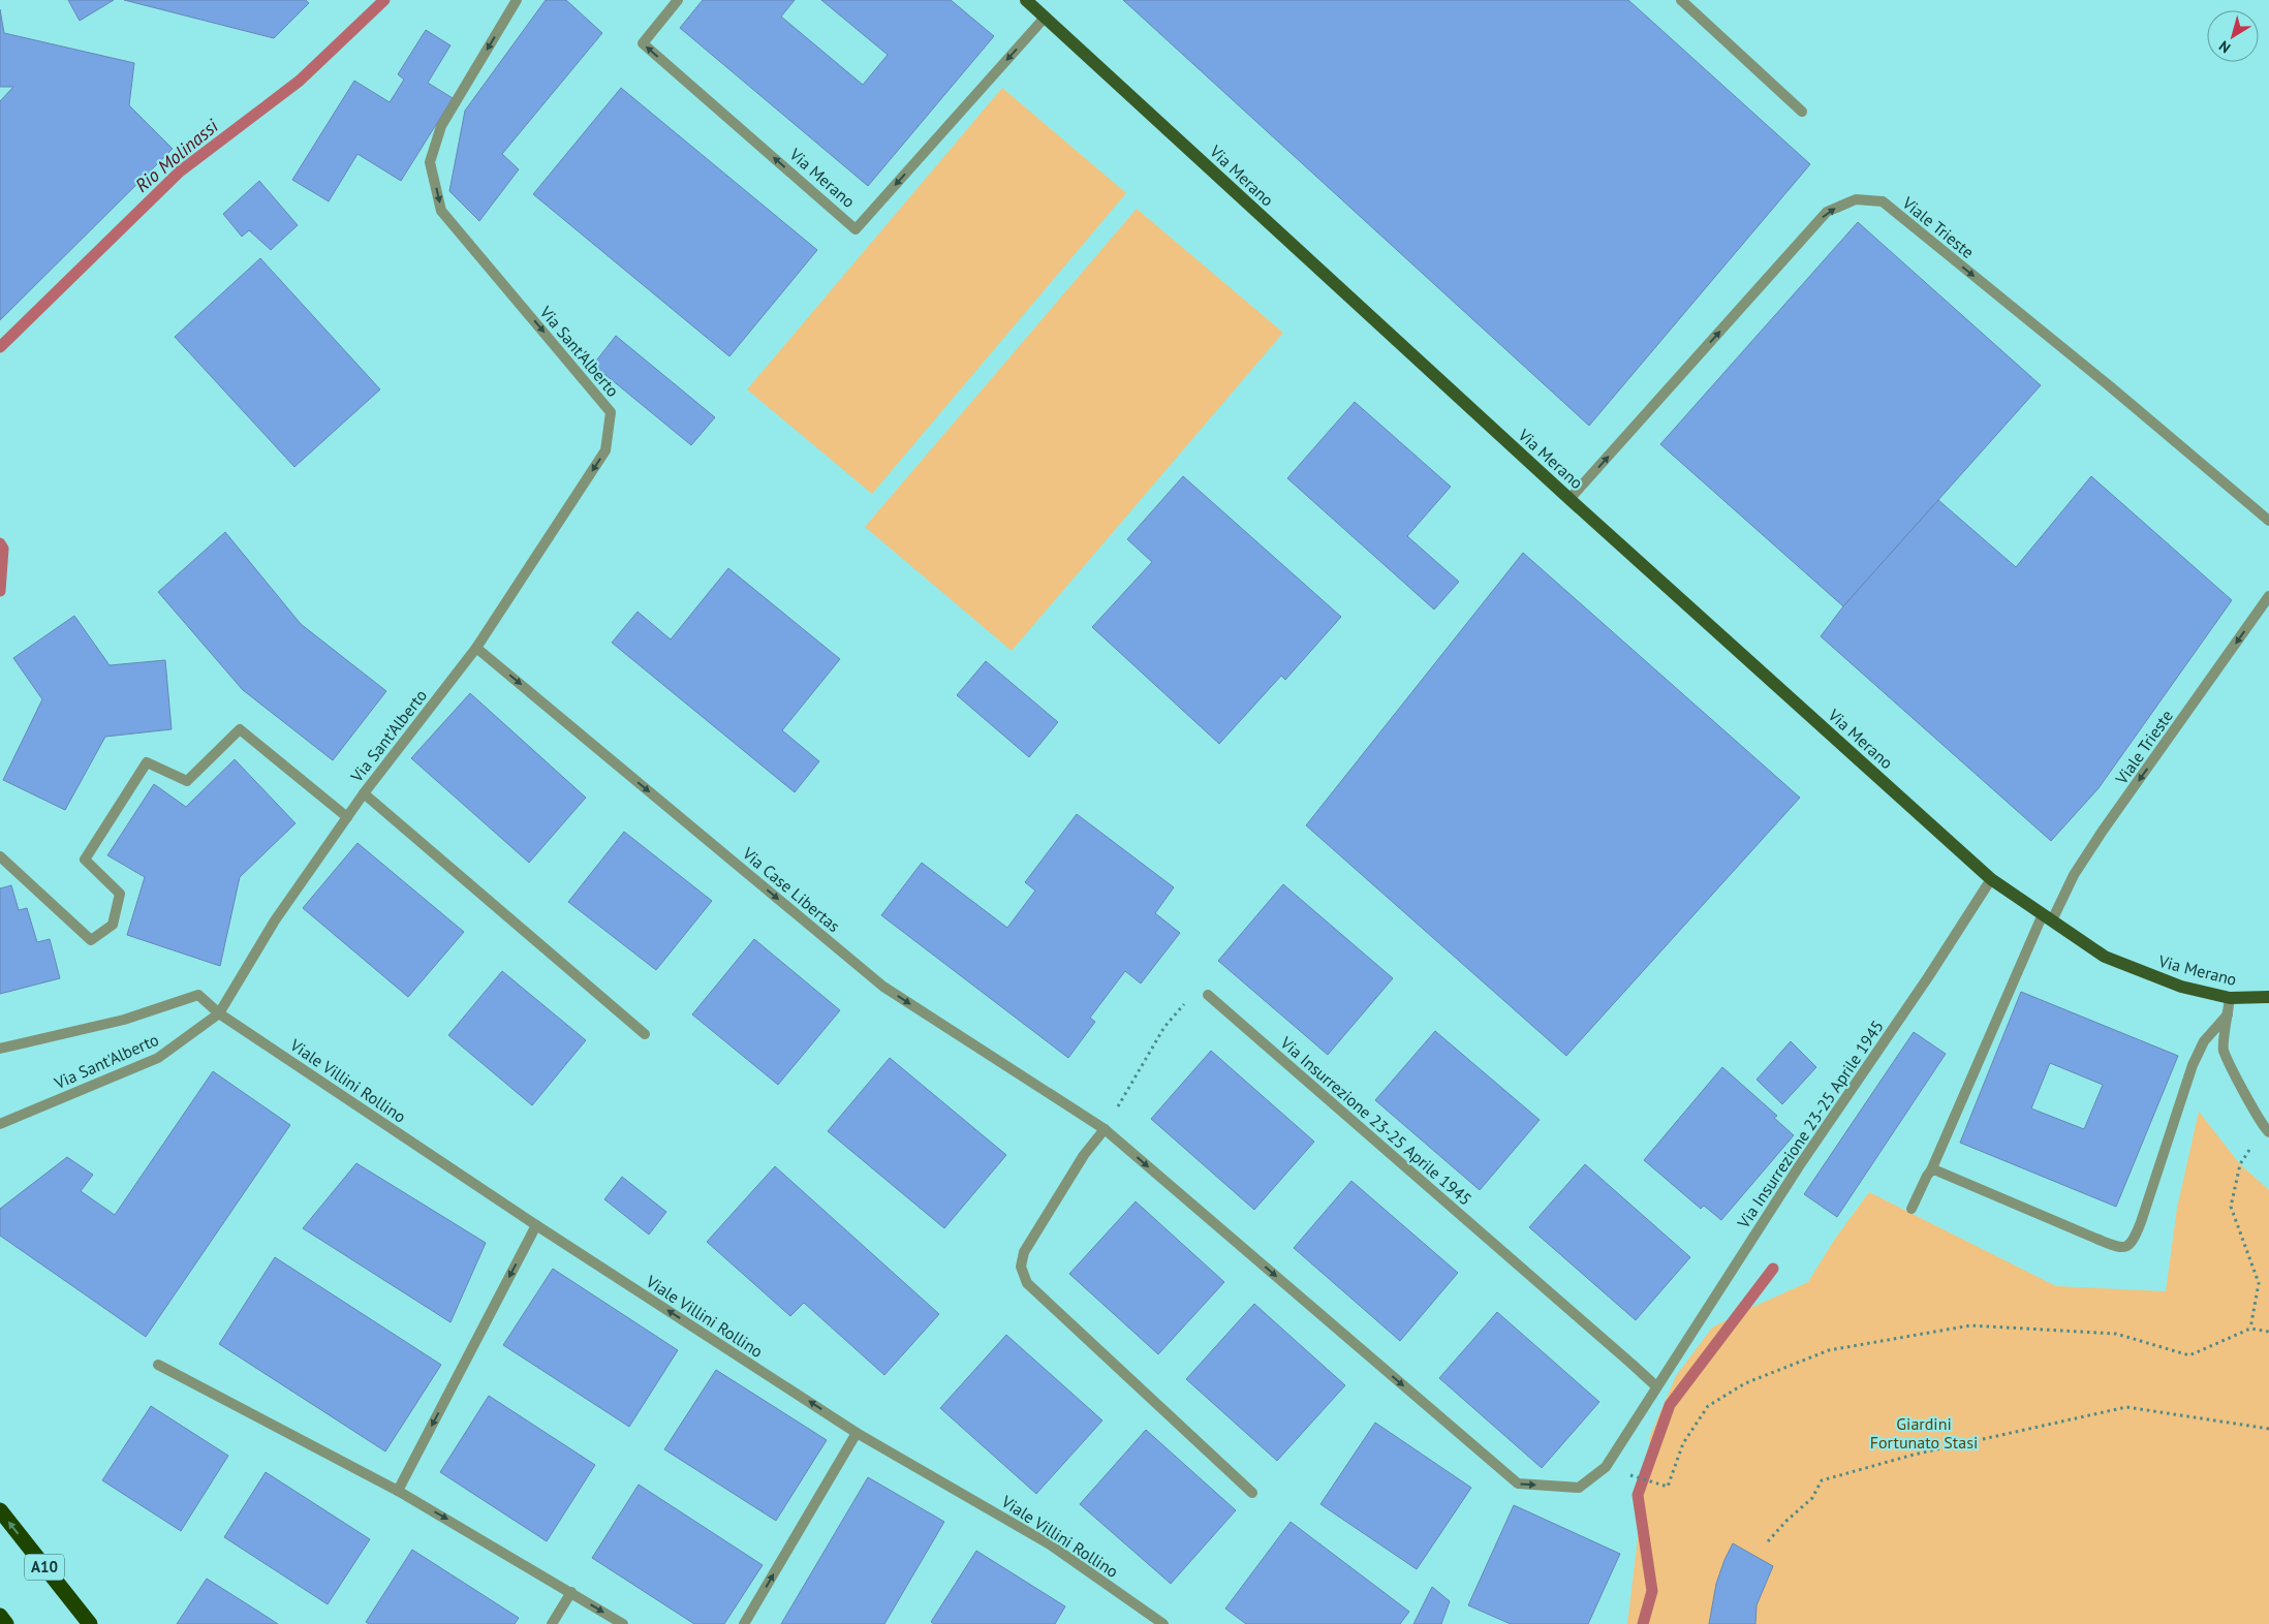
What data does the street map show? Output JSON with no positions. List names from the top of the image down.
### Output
{
  "streets": {
    "highway": ["A10"],
    "main road": ["Via Merano"],
    "street": [
      "Viale Trieste",
      "Via Sant'Alberto",
      "Via Case Libertas",
      "Viale Villini Rollino",
      "Via Insurrezione 23-25 Aprile 1945"
    ]
  },
  "crossings": [
    ["Via Merano", "Viale Trieste"],
    ["Via Merano", "Via Insurrezione 23-25 Aprile 1945"],
    ["Via Sant'Alberto", "Via Case Libertas"],
    ["Via Sant'Alberto", "Viale Villini Rollino"],
    ["Via Case Libertas", "Via Insurrezione 23-25 Aprile 1945"]
  ],
  "one_way": ["Via Sant'Alberto", "Via Case Libertas"],
  "water": ["Rio Molinassi"],
  "parks": ["Giardini Fortunato Stasi"],
  "north": "bottom left"
}
